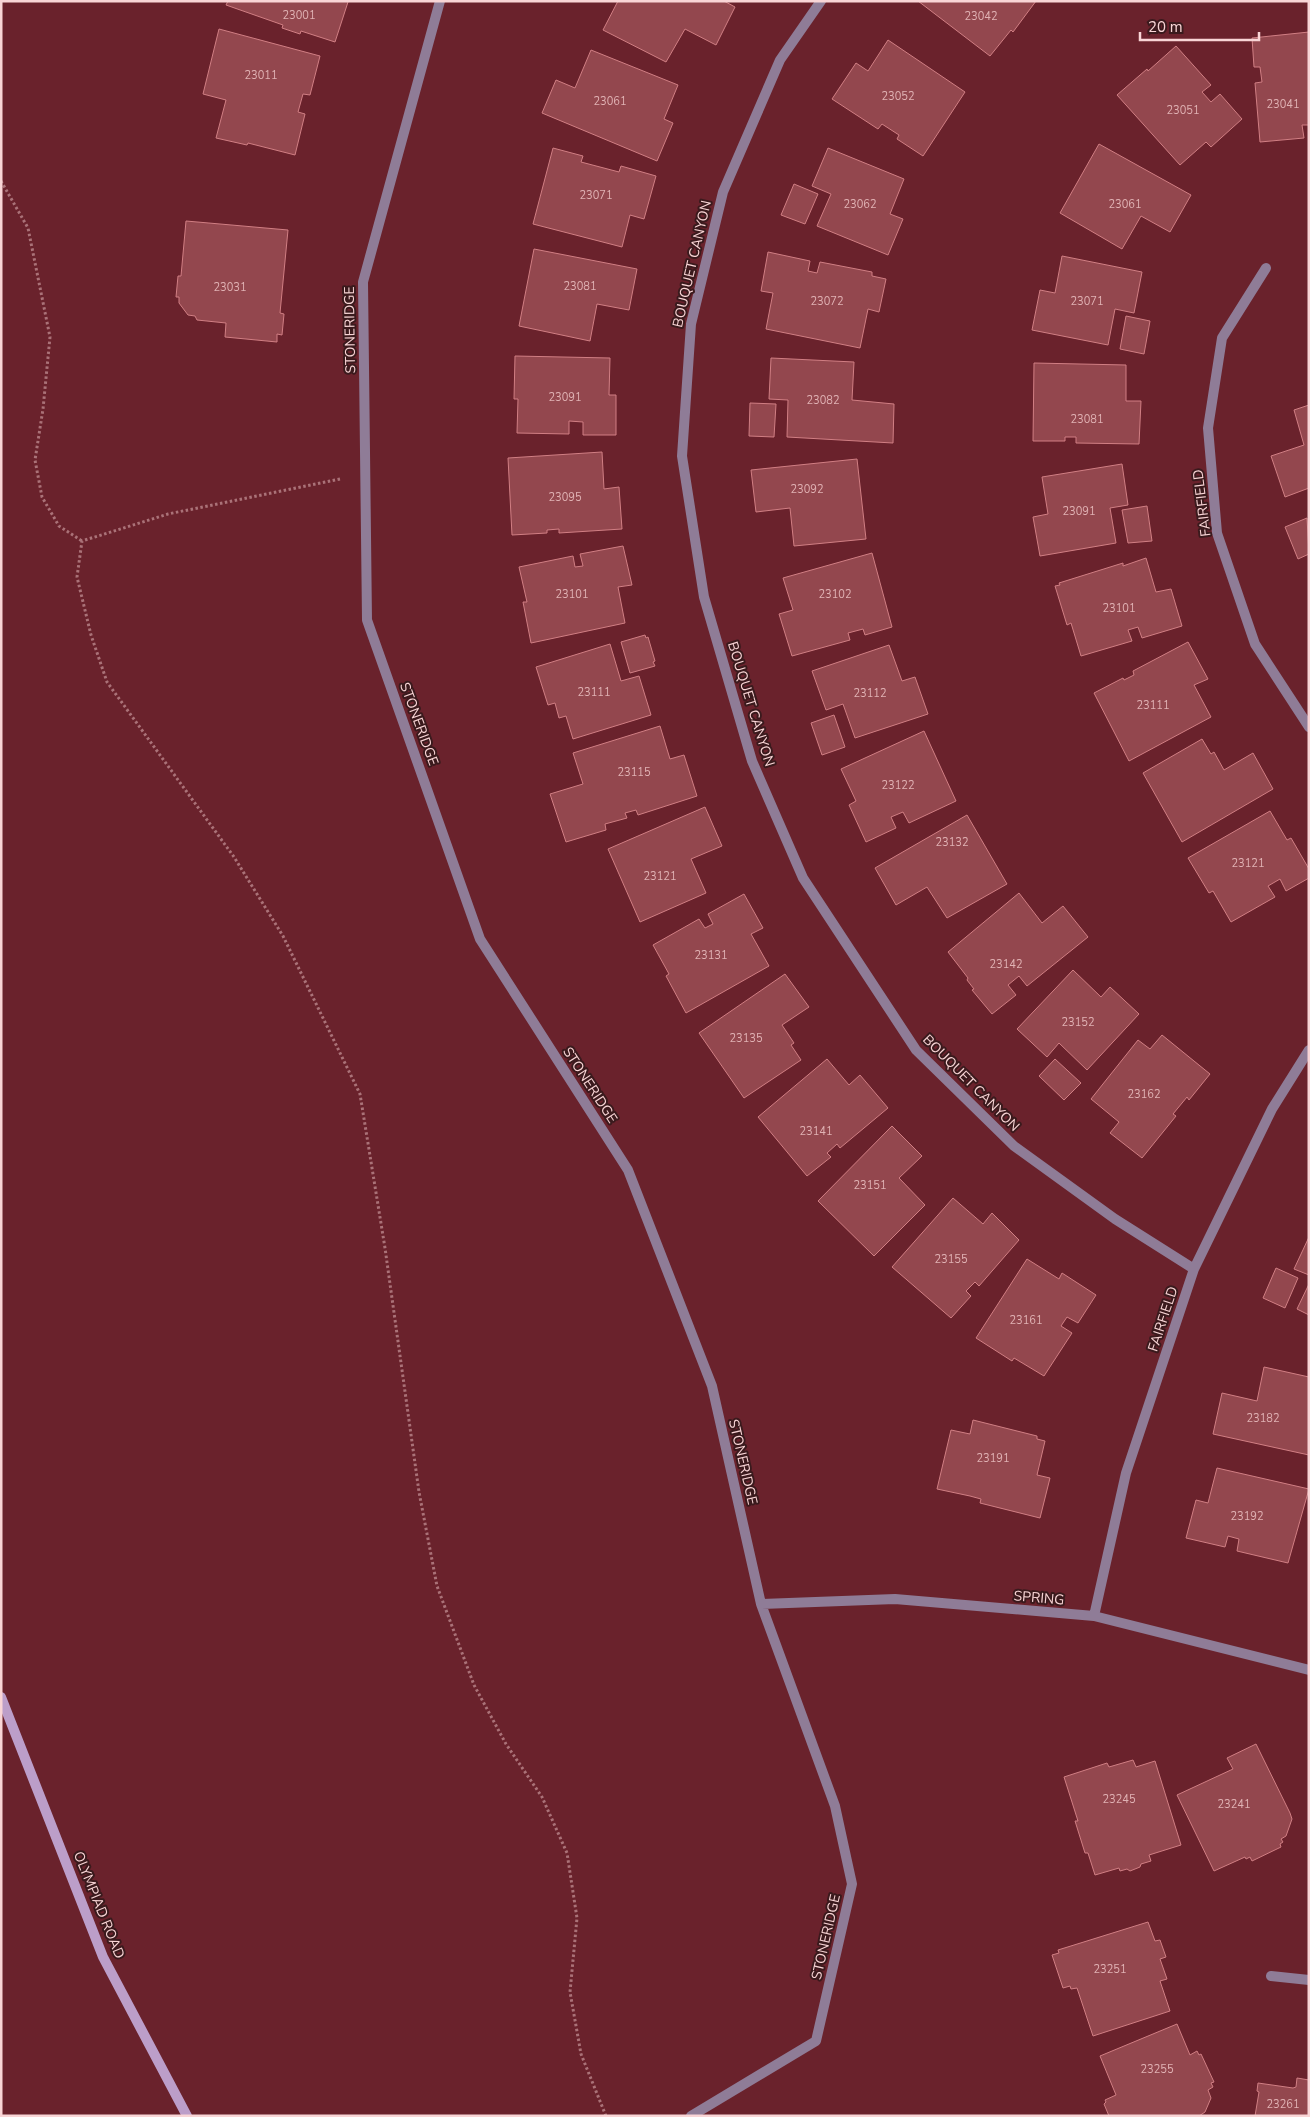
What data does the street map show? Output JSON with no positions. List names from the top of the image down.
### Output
{
  "streets": {
    "main road": ["OLYMPIAD ROAD"],
    "street": [
      "BOUQUET CANYON",
      "STONERIDGE",
      "FAIRFIELD",
      "SPRING"
    ]
  },
  "crossings": [
    ["BOUQUET CANYON", "FAIRFIELD"],
    ["STONERIDGE", "SPRING"],
    ["FAIRFIELD", "SPRING"]
  ],
  "house_numbers": [
    "23001",
    "23042",
    "23011",
    "23052",
    "23061",
    "23041",
    "23051",
    "23071",
    "23062",
    "23061",
    "23081",
    "23031",
    "23072",
    "23071",
    "23091",
    "23082",
    "23081",
    "23092",
    "23095",
    "23091",
    "23101",
    "23102",
    "23101",
    "23111",
    "23112",
    "23111",
    "23115",
    "23122",
    "23132",
    "23121",
    "23121",
    "23131",
    "23142",
    "23152",
    "23135",
    "23162",
    "23141",
    "23151",
    "23155",
    "23161",
    "23182",
    "23191",
    "23192",
    "23245",
    "23241",
    "23251",
    "23255",
    "23261"
  ],
  "scale_bar": "20 m"
}
